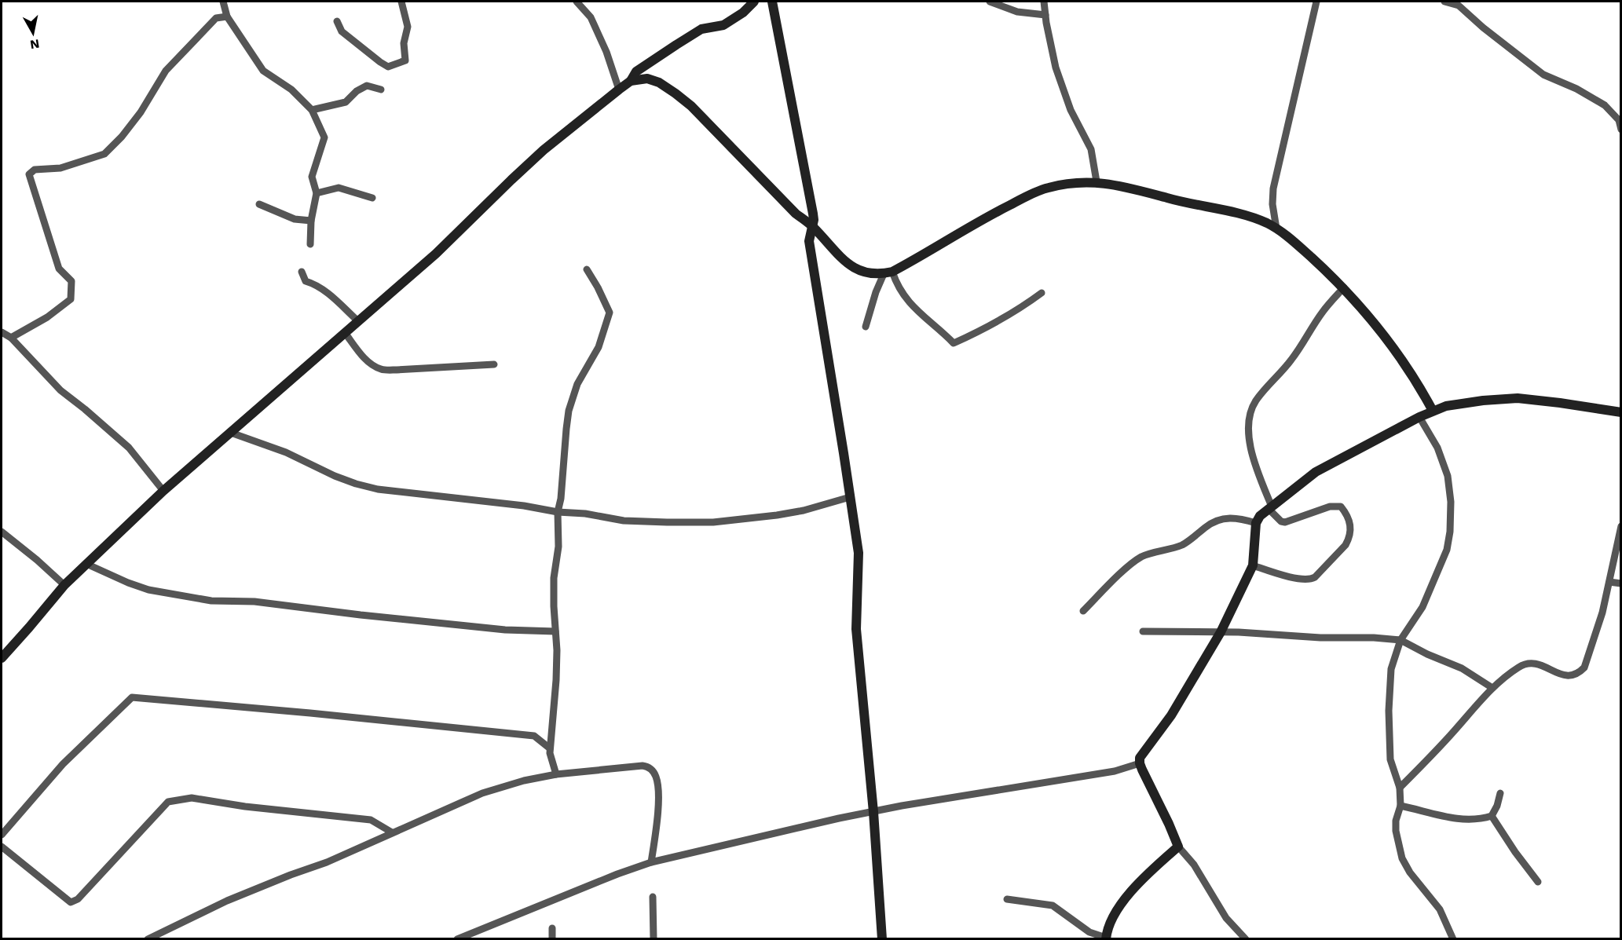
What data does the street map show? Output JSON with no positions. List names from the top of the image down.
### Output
{
  "north": "bottom"
}
